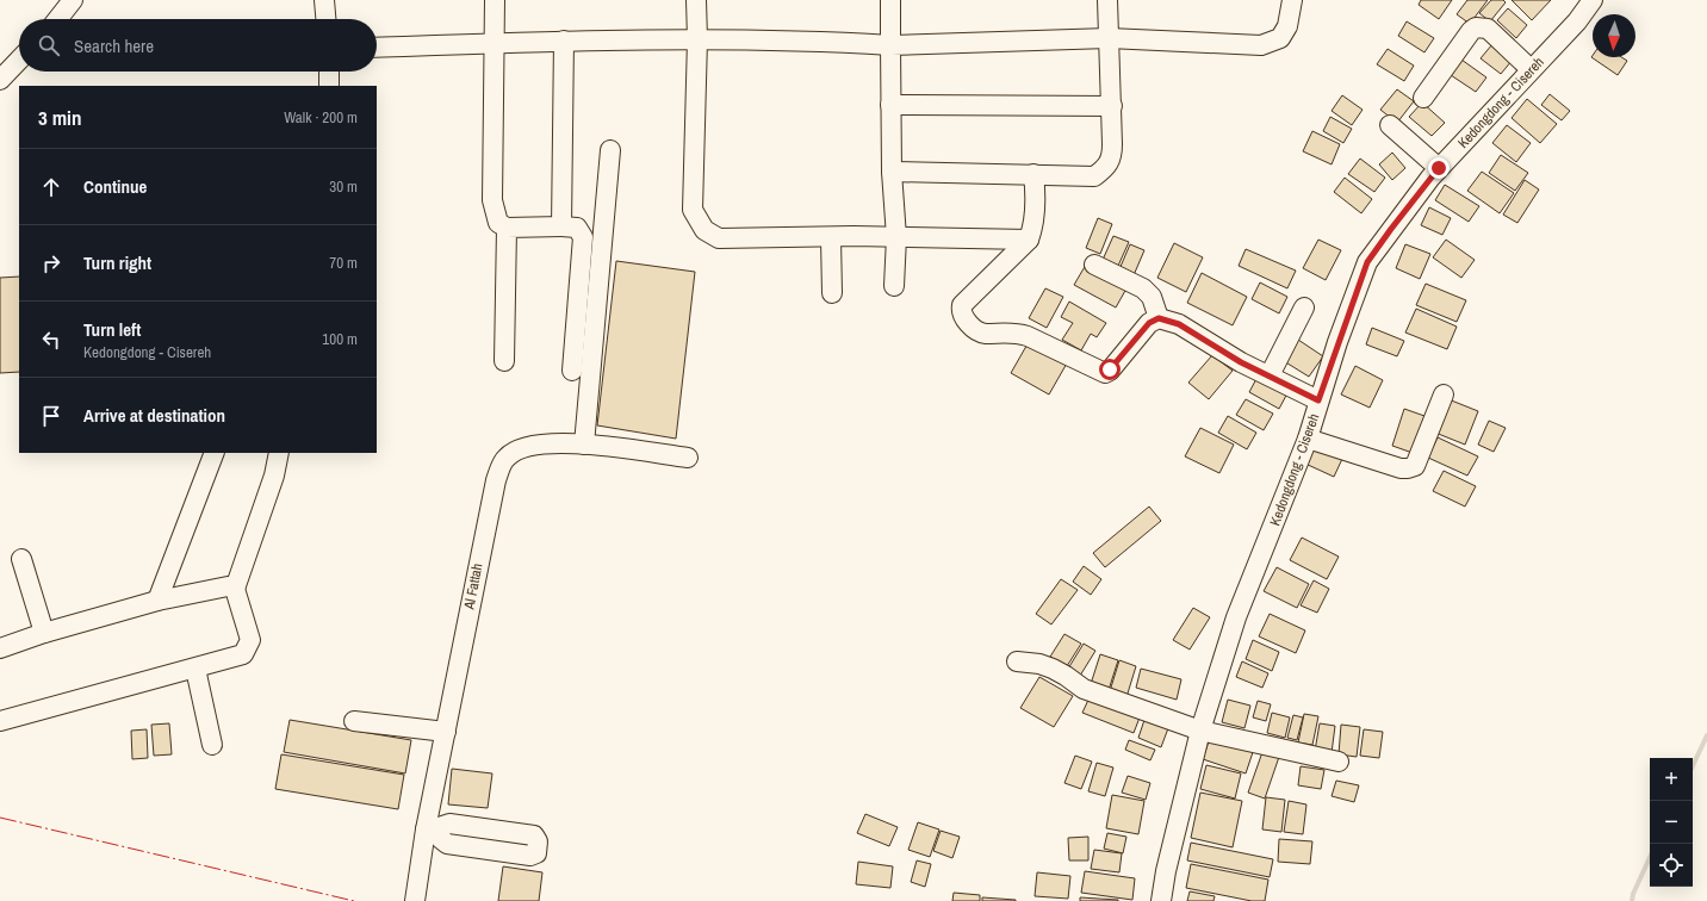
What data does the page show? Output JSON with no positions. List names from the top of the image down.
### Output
{
  "streets": {
    "street": ["Kedongdong - Cisereh", "Al Fattah"]
  },
  "north": "bottom",
  "page": {
    "search": "Search here",
    "heading": ["3 min", "Walk · 200 m"],
    "list": [
      ["Continue", "30 m"],
      ["Turn right", "70 m"],
      ["Turn left", "Kedongdong - Cisereh", "100 m"],
      "Arrive at destination"
    ],
    "map_buttons": ["+", "−"]
  }
}
